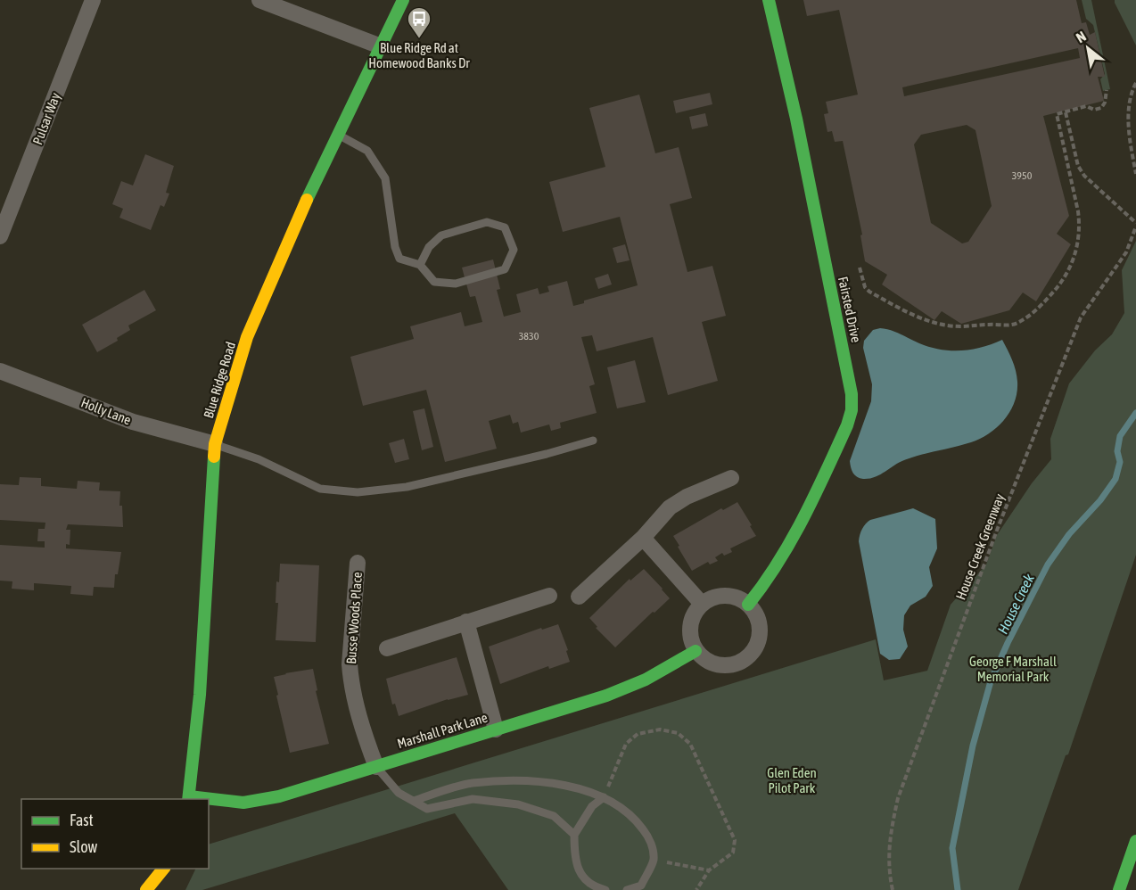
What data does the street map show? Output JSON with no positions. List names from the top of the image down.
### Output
{
  "streets": {
    "main road": ["Fairsted Drive", "Blue Ridge Road", "Marshall Park Lane"],
    "street": ["Pulsar Way", "Holly Lane", "Busse Woods Place"],
    "path": ["House Creek Greenway"]
  },
  "crossings": [
    ["Fairsted Drive", "Marshall Park Lane"],
    ["Blue Ridge Road", "Holly Lane"],
    ["Busse Woods Place", "Marshall Park Lane"]
  ],
  "water": ["House Creek"],
  "parks": ["George F Marshall Memorial Park", "Glen Eden Pilot Park"],
  "places": {
    "bus stop": ["Blue Ridge Rd at Homewood Banks Dr"]
  },
  "house_numbers": ["3950", "3830"],
  "legend": ["Fast", "Slow"],
  "north": "top left"
}
